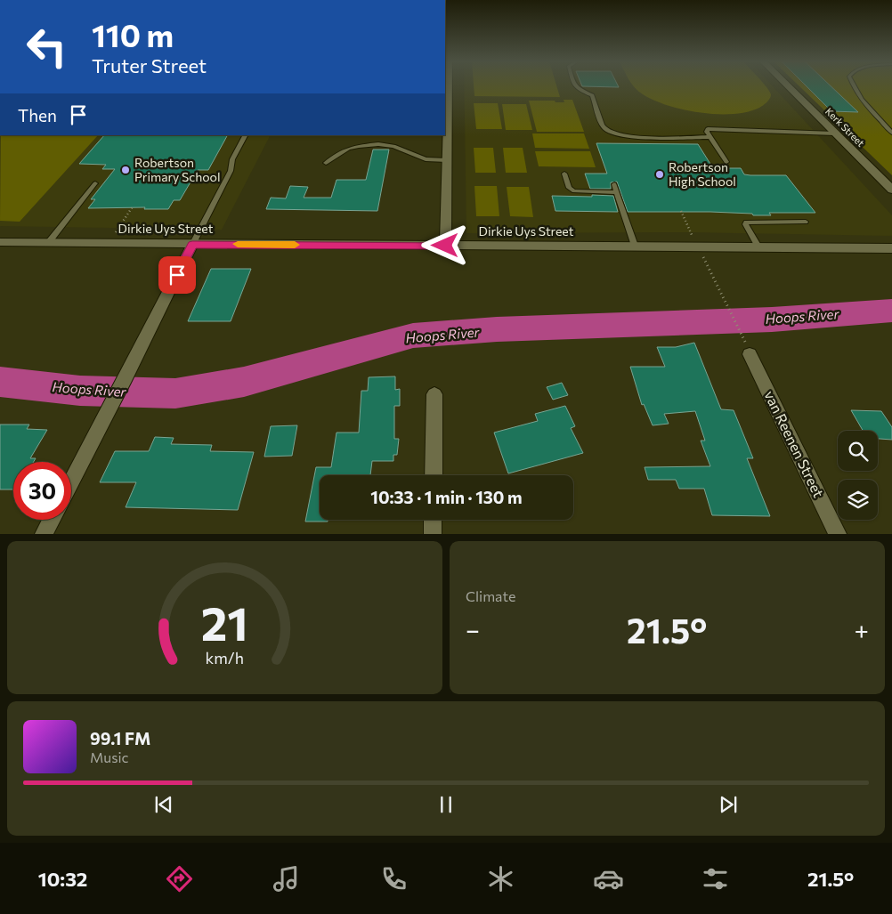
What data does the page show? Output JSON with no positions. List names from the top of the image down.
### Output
{
  "streets": {
    "street": ["Kerk Street", "Dirkie Uys Street", "van Reenen Street"]
  },
  "water": ["Hoops River"],
  "places": ["Robertson Primary School", "Robertson High School"],
  "page": {
    "turn": ["110 m", "Truter Street"],
    "then": "Then",
    "limit": "30",
    "trip": "10:33 · 1 min · 130 m",
    "tile": "Climate",
    "heat": ["−", "21.5°", "+"],
    "song": ["99.1 FM", "Music"],
    "tabs": ["10:32", "21.5°"],
    "gauge": ["21", "km/h"]
  }
}
